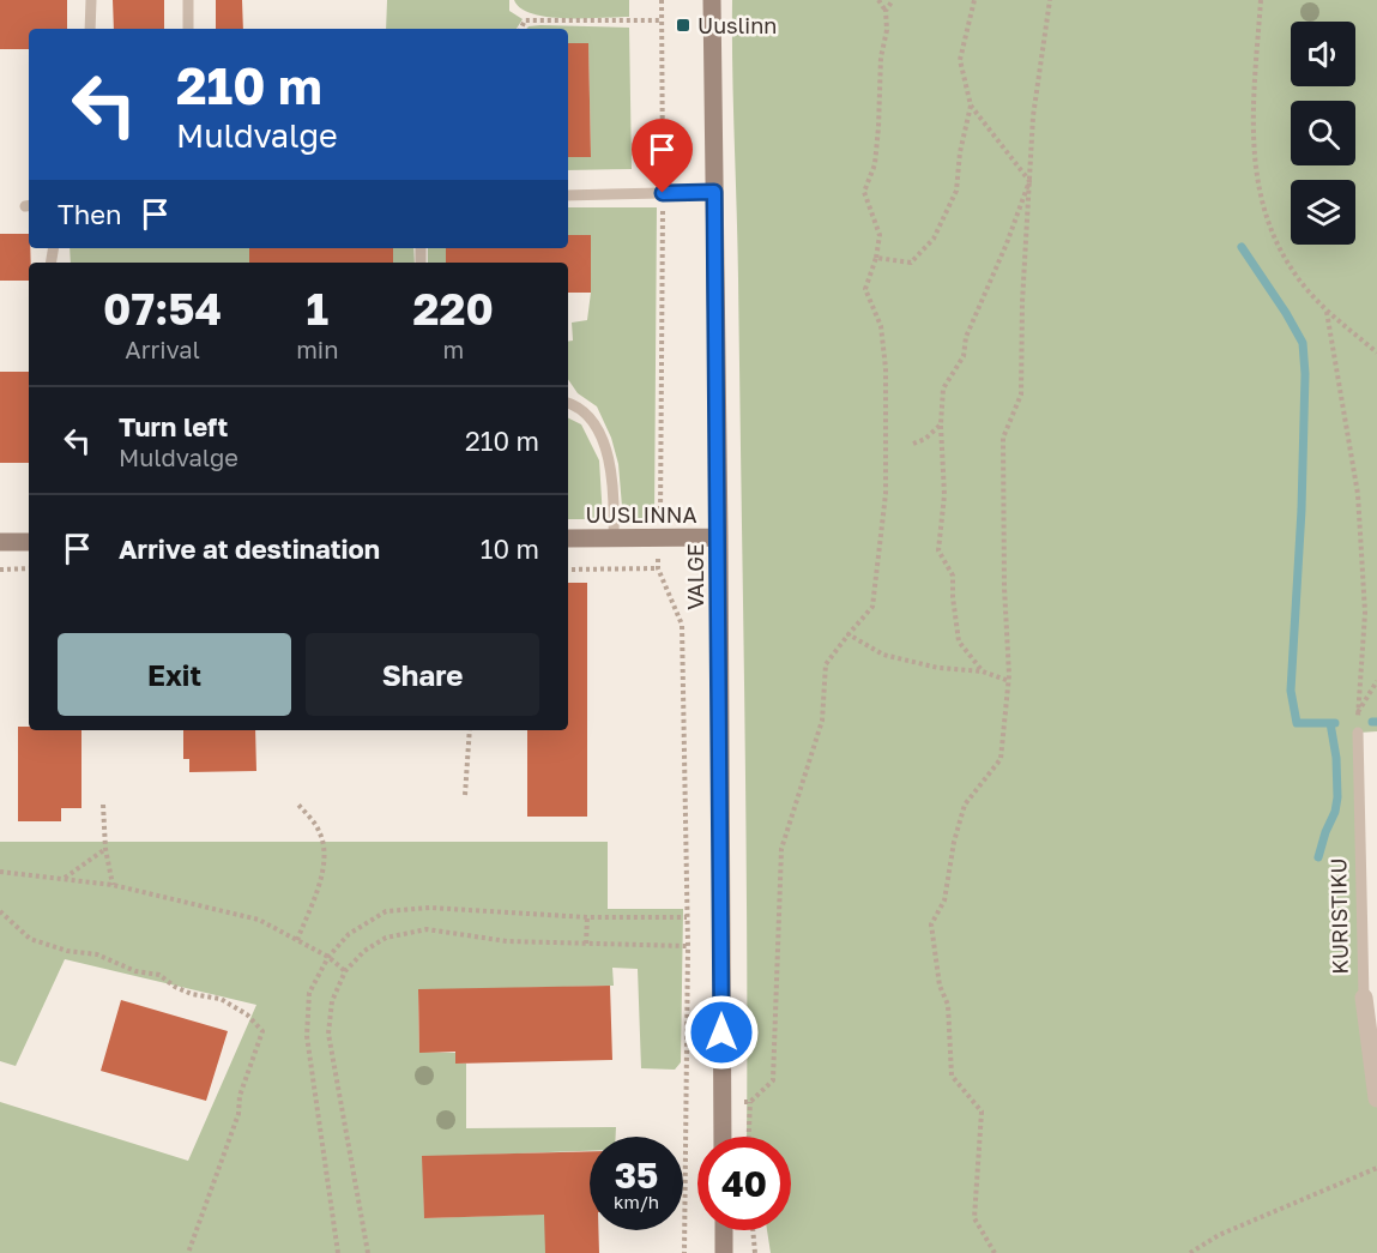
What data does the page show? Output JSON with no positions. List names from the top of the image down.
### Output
{
  "streets": {
    "street": ["UUSLINNA", "VALGE", "KURISTIKU"]
  },
  "crossings": [
    ["UUSLINNA", "VALGE"]
  ],
  "places": {
    "transit": ["Uuslinn"]
  },
  "page": {
    "turn": ["210 m", "Muldvalge"],
    "then": "Then",
    "eta": [
      "07:54",
      "Arrival",
      "1",
      "min",
      "220",
      "m"
    ],
    "list": [
      {
        "name": "Turn left",
        "note": "Muldvalge",
        "value": "210 m"
      },
      {
        "name": "Arrive at destination",
        "value": "10 m"
      }
    ],
    "buttons": ["Exit", "Share"],
    "speed": "35 km/h",
    "limit": "40"
  }
}
